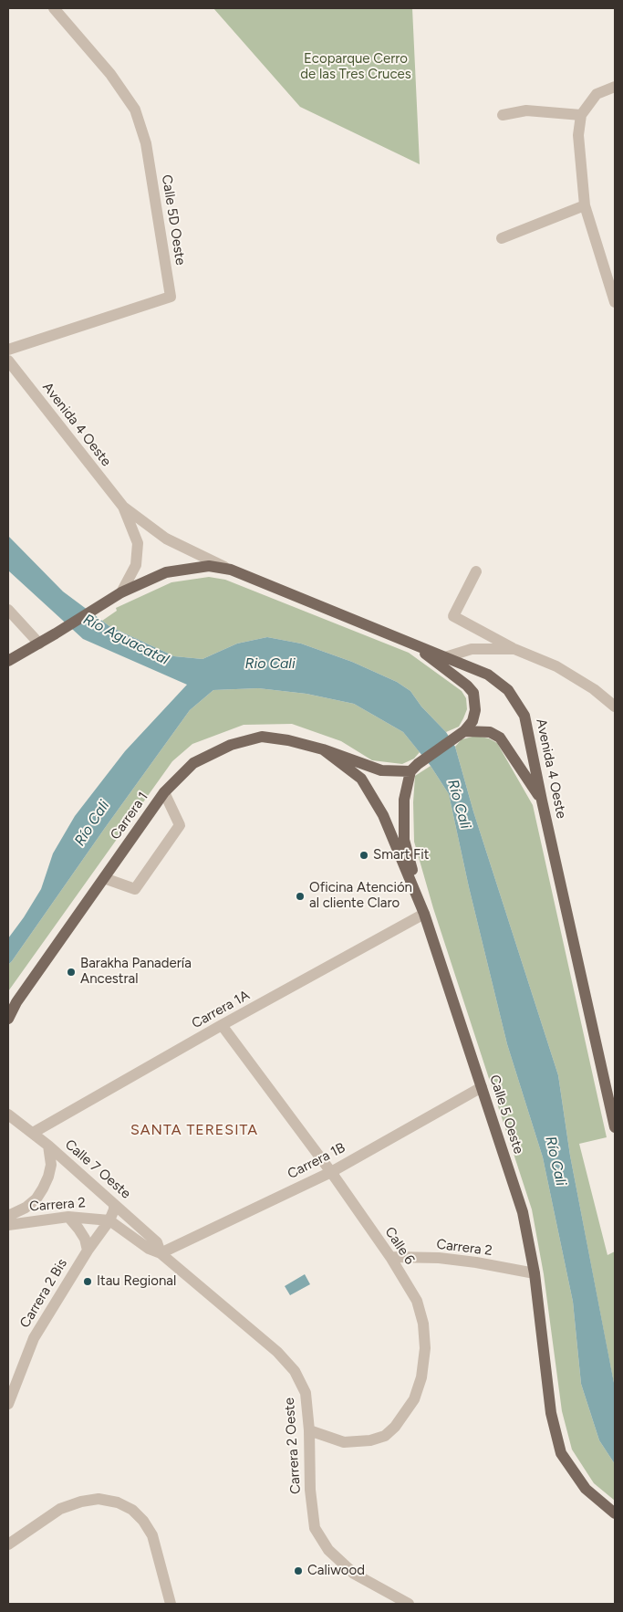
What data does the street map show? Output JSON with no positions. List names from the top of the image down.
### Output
{
  "streets": {
    "main road": ["Avenida 4 Oeste", "Carrera 1", "Calle 5 Oeste"],
    "street": [
      "Calle 5D Oeste",
      "Carrera 1A",
      "Carrera 1B",
      "Calle 7 Oeste",
      "Carrera 2",
      "Calle 6",
      "Carrera 2 Bis",
      "Carrera 2 Oeste"
    ]
  },
  "crossings": [
    ["Carrera 1", "Calle 5 Oeste"],
    ["Carrera 1A", "Calle 5 Oeste"],
    ["Carrera 1A", "Calle 7 Oeste"],
    ["Carrera 1A", "Calle 6"],
    ["Calle 5 Oeste", "Carrera 1B"],
    ["Calle 5 Oeste", "Carrera 2"],
    ["Carrera 1B", "Calle 7 Oeste"],
    ["Carrera 1B", "Calle 6"],
    ["Carrera 1B", "Carrera 2 Oeste"],
    ["Calle 7 Oeste", "Carrera 2"],
    ["Calle 7 Oeste", "Carrera 2 Bis"],
    ["Calle 7 Oeste", "Carrera 2 Oeste"],
    ["Carrera 2", "Calle 6"],
    ["Carrera 2", "Carrera 2 Bis"],
    ["Carrera 2", "Carrera 2 Oeste"],
    ["Calle 6", "Carrera 2 Oeste"],
    ["Carrera 2 Bis", "Carrera 2 Oeste"]
  ],
  "districts": ["SANTA TERESITA"],
  "water": ["Río Aguacatal", "Rio Cali", "Río Cali"],
  "parks": ["Ecoparque Cerro de las Tres Cruces"],
  "places": [
    "Smart Fit",
    "Oficina Atención al cliente Claro",
    "Barakha Panadería Ancestral",
    "Itau Regional",
    "Caliwood"
  ]
}
